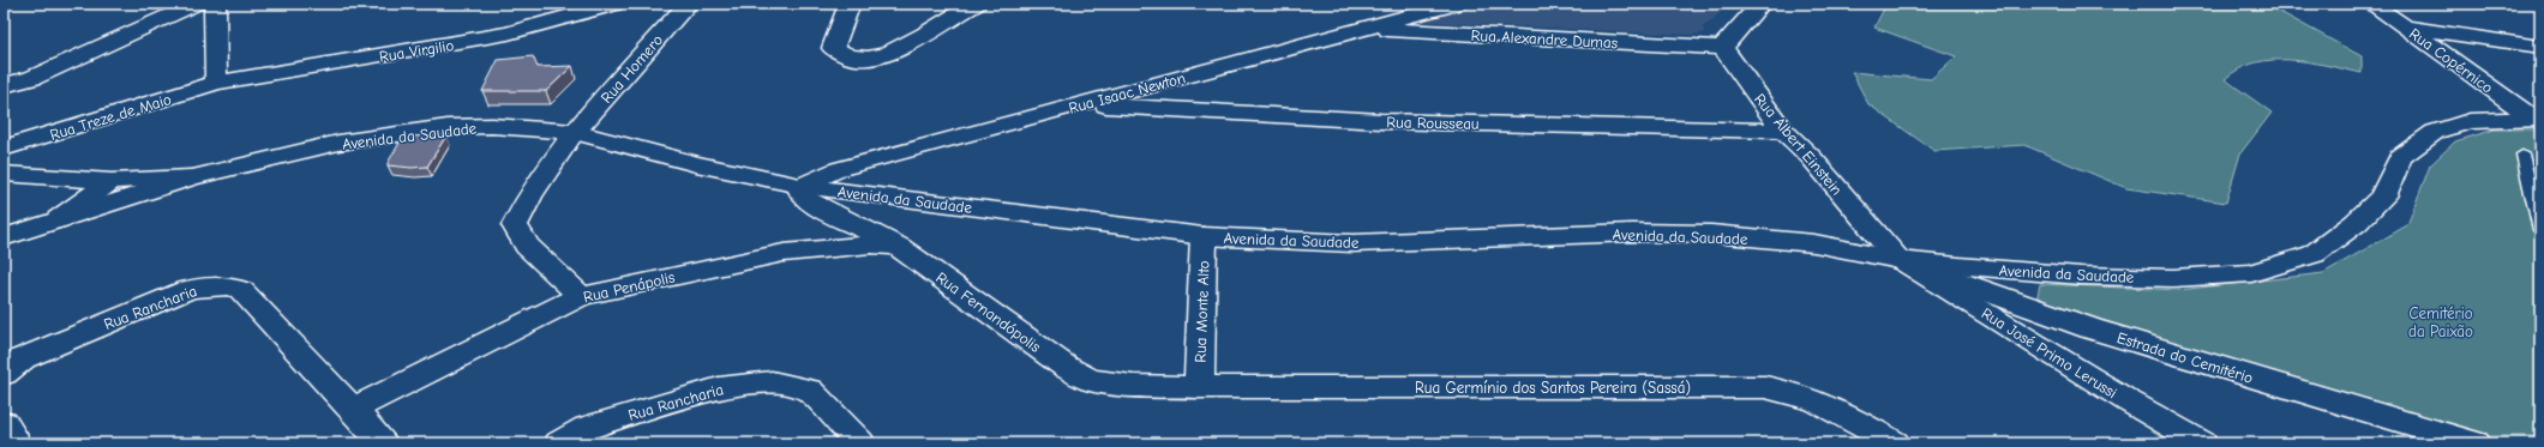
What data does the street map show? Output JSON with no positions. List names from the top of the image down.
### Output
{
  "streets": {
    "street": [
      "Rua Alexandre Dumas",
      "Rua Virgilio",
      "Rua Copérnico",
      "Rua Homero",
      "Rua Isaac Newton",
      "Rua Treze de Maio",
      "Rua Rousseau",
      "Avenida da Saudade",
      "Rua Albert Einstein",
      "Rua Penápolis",
      "Rua Rancharia",
      "Rua Fernandópolis",
      "Rua Monte Alto",
      "Rua José Primo Lerussi",
      "Estrada do Cemitério",
      "Rua Germínio dos Santos Pereira (Sassá)"
    ]
  },
  "crossings": [
    ["Rua Alexandre Dumas", "Rua Isaac Newton"],
    ["Rua Alexandre Dumas", "Rua Albert Einstein"],
    ["Rua Virgilio", "Rua Treze de Maio"],
    ["Rua Copérnico", "Avenida da Saudade"],
    ["Rua Homero", "Avenida da Saudade"],
    ["Rua Homero", "Rua Penápolis"],
    ["Rua Isaac Newton", "Rua Rousseau"],
    ["Rua Isaac Newton", "Avenida da Saudade"],
    ["Rua Isaac Newton", "Rua Fernandópolis"],
    ["Rua Rousseau", "Rua Albert Einstein"],
    ["Avenida da Saudade", "Rua Albert Einstein"],
    ["Avenida da Saudade", "Rua Fernandópolis"],
    ["Avenida da Saudade", "Rua Monte Alto"],
    ["Avenida da Saudade", "Rua José Primo Lerussi"],
    ["Avenida da Saudade", "Estrada do Cemitério"],
    ["Rua Albert Einstein", "Rua José Primo Lerussi"],
    ["Rua Albert Einstein", "Estrada do Cemitério"],
    ["Rua Penápolis", "Rua Rancharia"],
    ["Rua Penápolis", "Rua Fernandópolis"],
    ["Rua Fernandópolis", "Rua Monte Alto"],
    ["Rua Fernandópolis", "Rua Germínio dos Santos Pereira (Sassá)"],
    ["Rua Monte Alto", "Rua Germínio dos Santos Pereira (Sassá)"],
    ["Rua José Primo Lerussi", "Estrada do Cemitério"]
  ],
  "parks": ["Cemitério da Paixão"]
}
